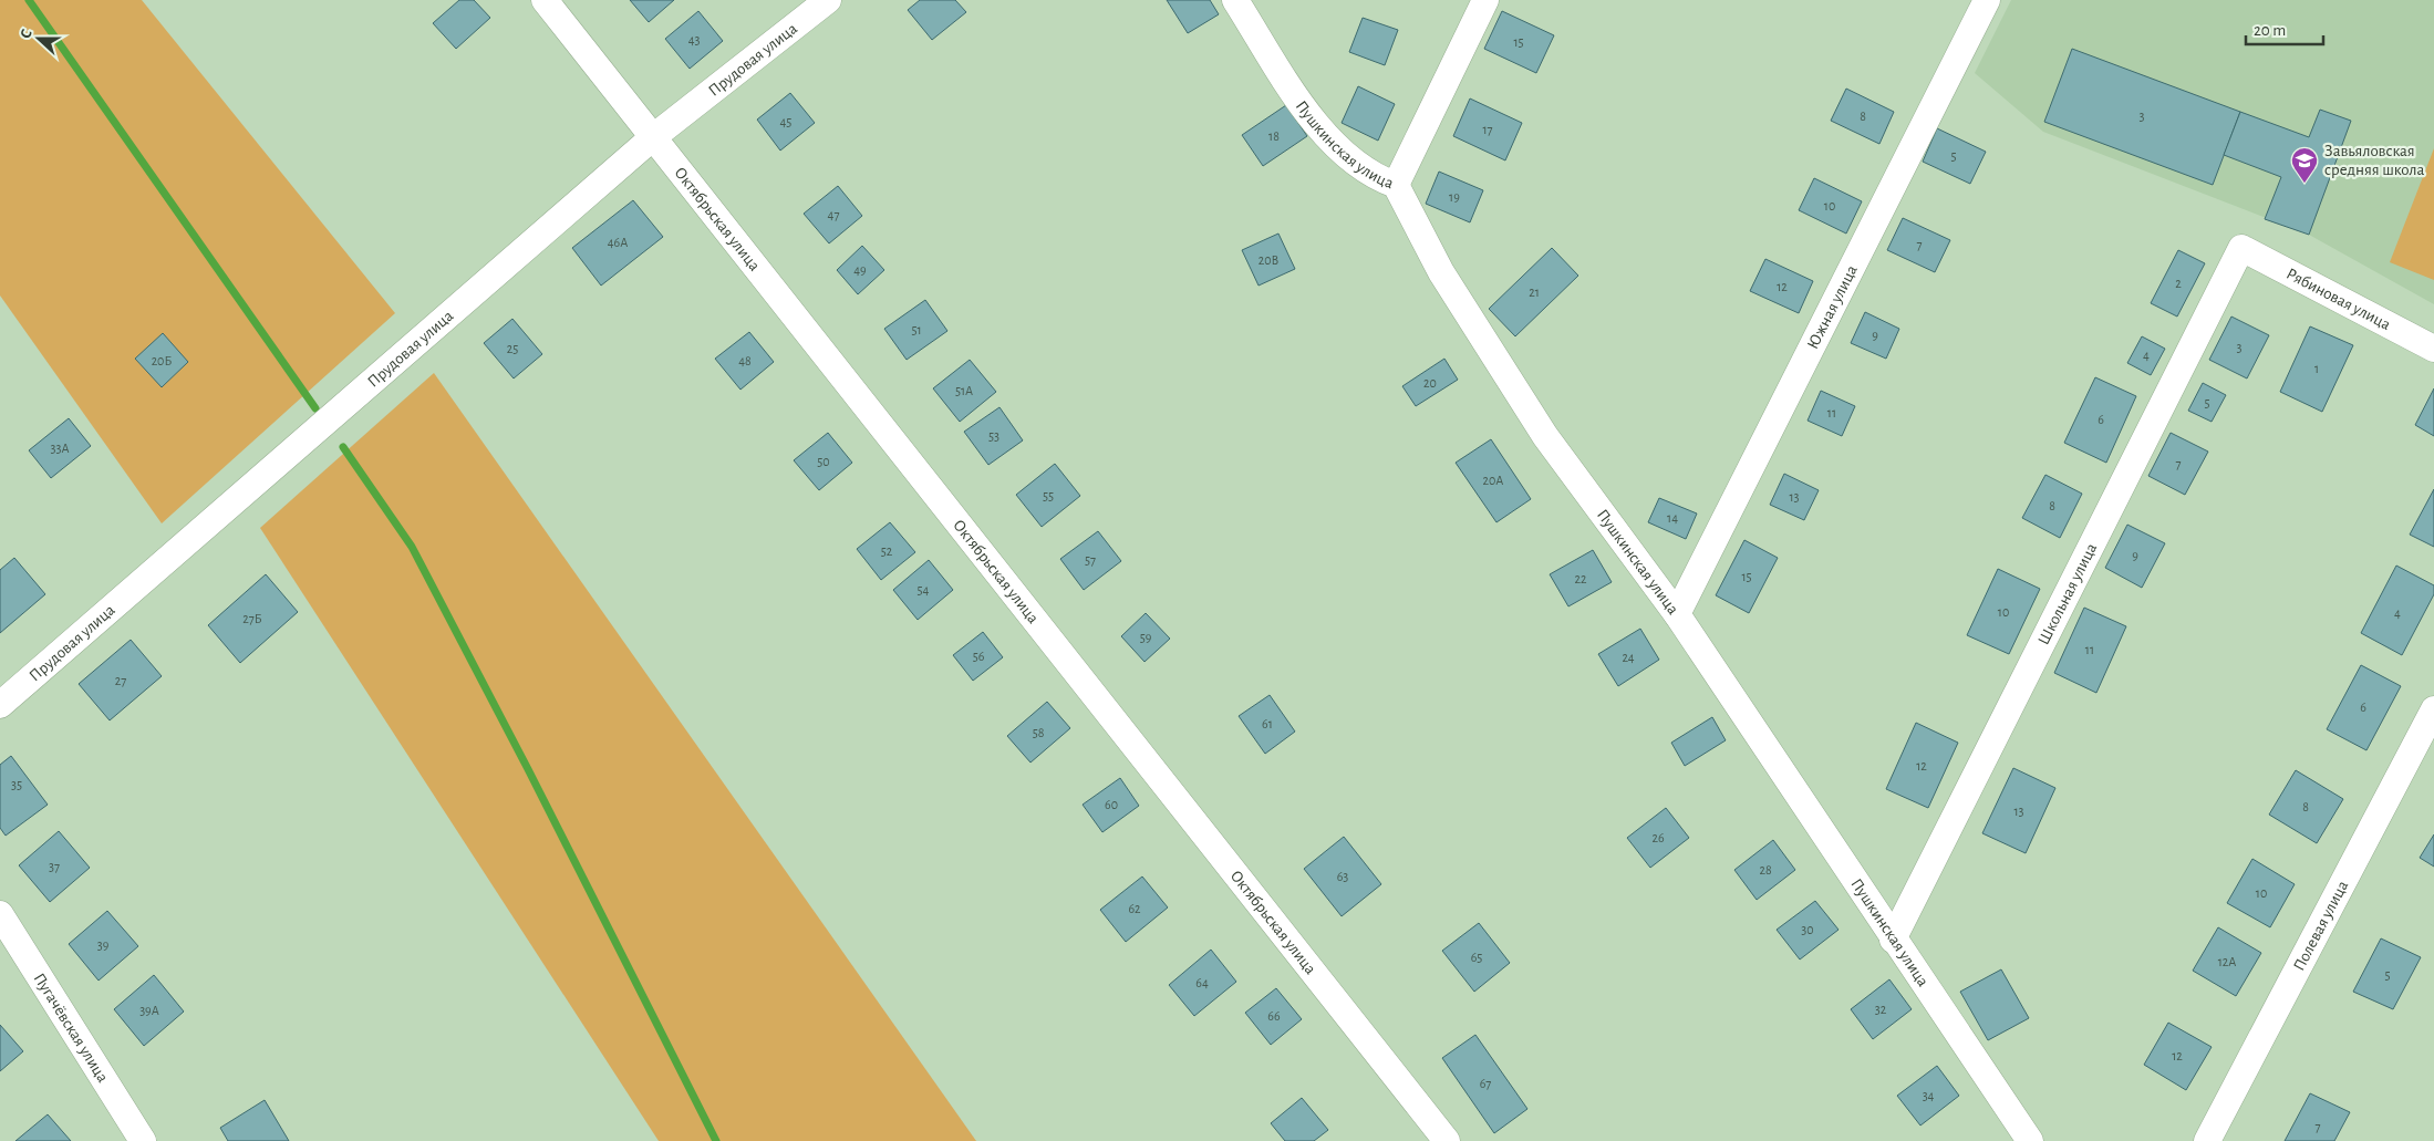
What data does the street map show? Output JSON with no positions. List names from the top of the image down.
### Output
{
  "streets": {
    "street": [
      "Прудовая улица",
      "Пушкинская улица",
      "Октябрьская улица",
      "Рябиновая улица",
      "Южная улица",
      "Школьная улица",
      "Полевая улица",
      "Пугачёвская улица"
    ]
  },
  "crossings": [
    ["Прудовая улица", "Октябрьская улица"],
    ["Пушкинская улица", "Южная улица"],
    ["Пушкинская улица", "Школьная улица"],
    ["Рябиновая улица", "Школьная улица"]
  ],
  "places": {
    "school or university": ["Завьяловская средняя школа"]
  },
  "house_numbers": [
    "43",
    "15",
    "8",
    "3",
    "45",
    "17",
    "18",
    "5",
    "19",
    "10",
    "47",
    "46А",
    "7",
    "20В",
    "49",
    "2",
    "12",
    "21",
    "51",
    "9",
    "3",
    "25",
    "4",
    "20Б",
    "48",
    "1",
    "20",
    "51А",
    "5",
    "11",
    "6",
    "53",
    "33А",
    "50",
    "7",
    "20А",
    "55",
    "13",
    "8",
    "14",
    "52",
    "9",
    "57",
    "15",
    "22",
    "54",
    "10",
    "4",
    "27Б",
    "59",
    "11",
    "56",
    "24",
    "27",
    "6",
    "61",
    "58",
    "12",
    "35",
    "60",
    "8",
    "13",
    "26",
    "37",
    "28",
    "63",
    "10",
    "62",
    "30",
    "39",
    "65",
    "12А",
    "5",
    "64",
    "32",
    "39А",
    "66",
    "12",
    "67",
    "34",
    "7"
  ],
  "scale_bar": "20 m",
  "north": "left"
}
